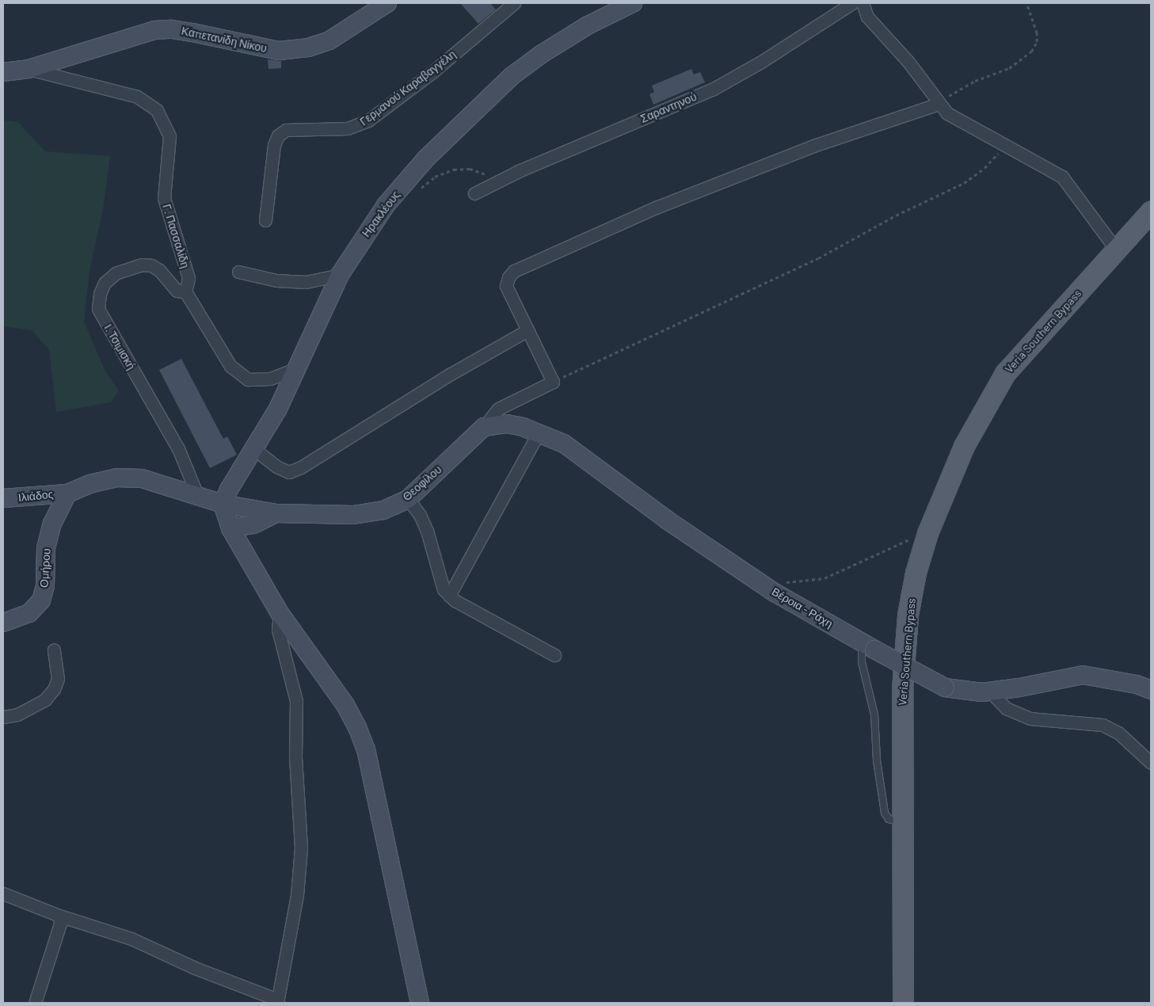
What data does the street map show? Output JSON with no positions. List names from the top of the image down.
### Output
{
  "streets": {
    "main road": ["Veria Southern Bypass"],
    "street": [
      "Καπετανίδη Νίκου",
      "Γερμανού Καραβαγγέλη",
      "Σαραντηνού",
      "Ηρακλέους",
      "Γ. Πασσαλίδη",
      "Ι. Τσιμισκή",
      "Θεοφίλου",
      "Ιλιάδος",
      "Ομήρου",
      "Βέροια - Ράχη"
    ]
  },
  "crossings": [
    ["Καπετανίδη Νίκου", "Γ. Πασσαλίδη"],
    ["Ηρακλέους", "Θεοφίλου"],
    ["Γ. Πασσαλίδη", "Ι. Τσιμισκή"],
    ["Ι. Τσιμισκή", "Θεοφίλου"],
    ["Ι. Τσιμισκή", "Ιλιάδος"],
    ["Θεοφίλου", "Ιλιάδος"],
    ["Θεοφίλου", "Βέροια - Ράχη"],
    ["Ιλιάδος", "Ομήρου"]
  ]
}
